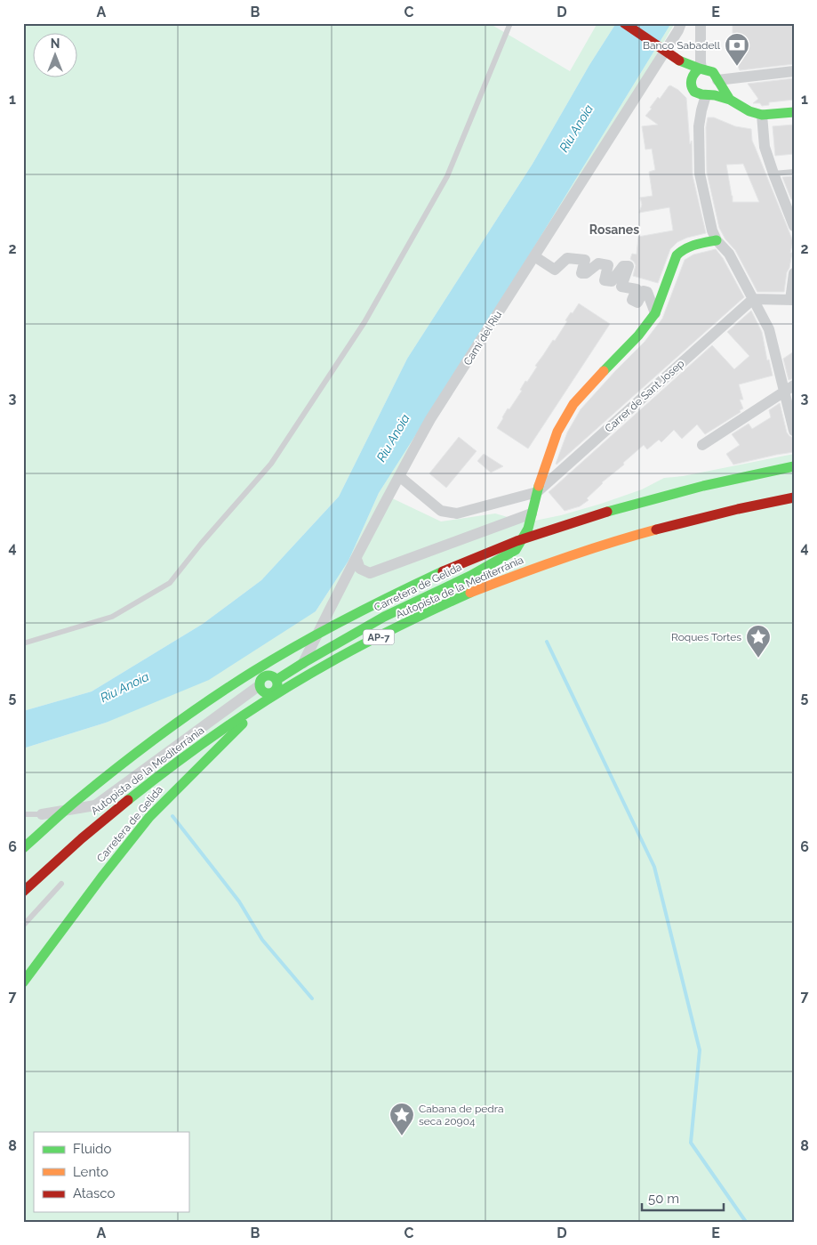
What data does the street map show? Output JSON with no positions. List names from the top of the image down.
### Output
{
  "streets": {
    "main road": ["Carretera de Gelida", "Autopista de la Mediterrània", "AP-7"],
    "street": ["Camí del Riu", "Carrer de Sant Josep"]
  },
  "crossings": [
    ["Camí del Riu", "Carretera de Gelida"],
    ["Carrer de Sant Josep", "Carretera de Gelida"]
  ],
  "districts": ["Rosanes"],
  "water": ["Riu Anoia"],
  "places": {
    "bank": ["Banco Sabadell"],
    "place": ["Roques Tortes", "Cabana de pedra seca 20904"]
  },
  "legend": ["Fluido", "Lento", "Atasco"],
  "scale_bar": "50 m",
  "north": "top",
  "grid": {
    "columns": [
      "A",
      "B",
      "C",
      "D",
      "E"
    ],
    "rows": [
      "1",
      "2",
      "3",
      "4",
      "5",
      "6",
      "7",
      "8"
    ]
  }
}
